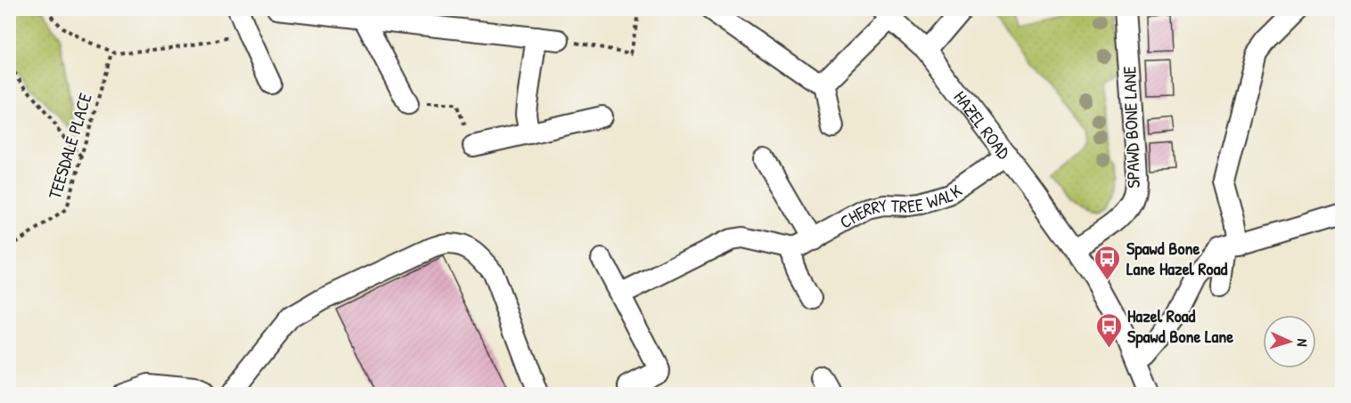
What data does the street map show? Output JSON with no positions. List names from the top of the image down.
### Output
{
  "streets": {
    "street": ["HAZEL ROAD", "SPAWD BONE LANE", "CHERRY TREE WALK"],
    "path": ["TEESDALE PLACE"]
  },
  "crossings": [
    ["HAZEL ROAD", "SPAWD BONE LANE"],
    ["HAZEL ROAD", "CHERRY TREE WALK"]
  ],
  "places": {
    "bus stop": ["Spawd Bone Lane Hazel Road", "Hazel Road Spawd Bone Lane"]
  },
  "north": "right"
}
